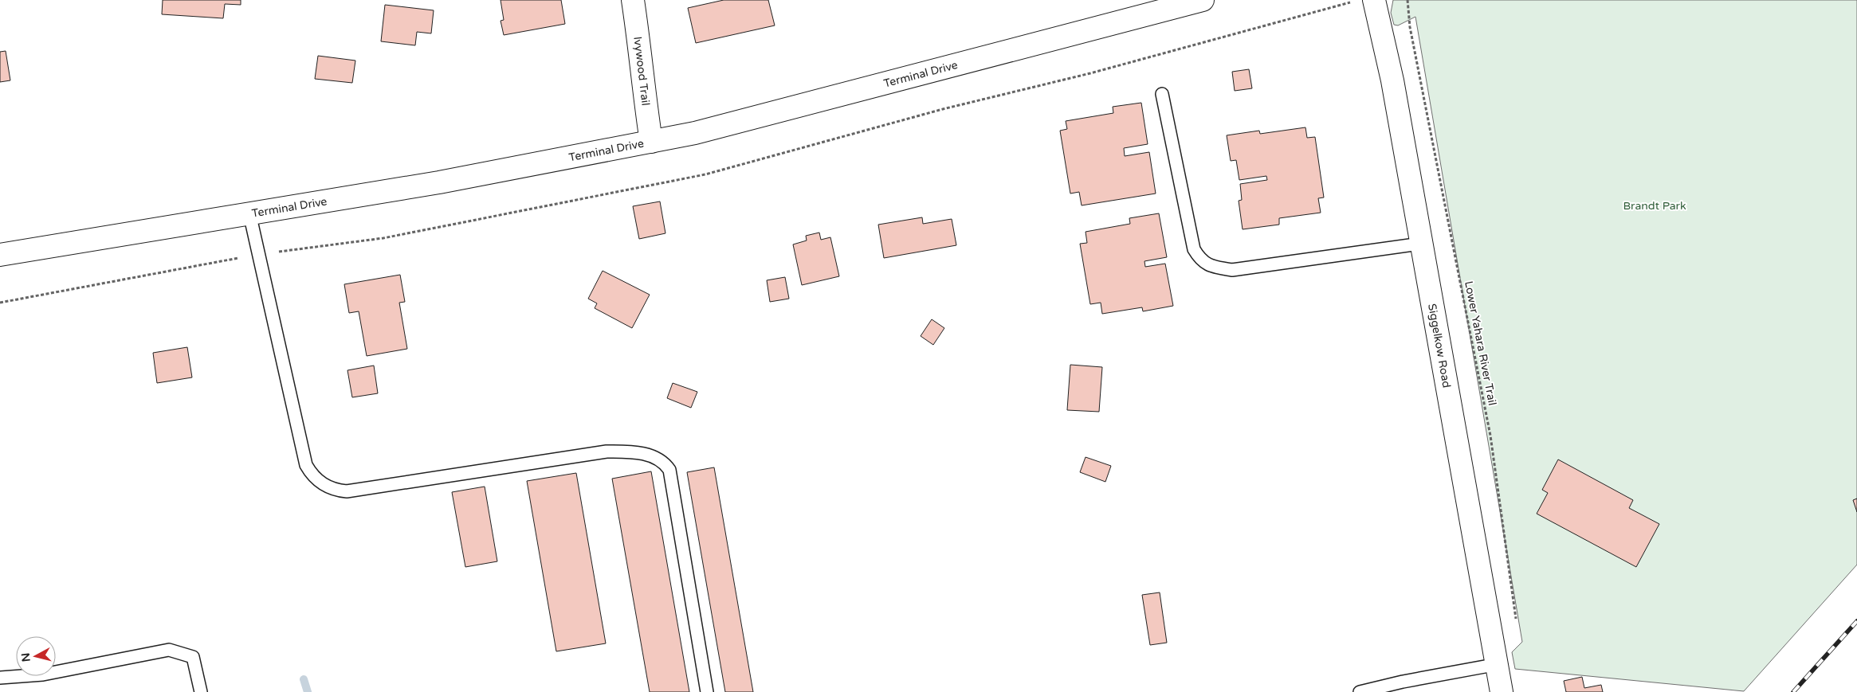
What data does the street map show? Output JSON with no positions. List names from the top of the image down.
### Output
{
  "streets": {
    "street": ["Ivywood Trail", "Terminal Drive", "Siggelkow Road"],
    "path": ["Lower Yahara River Trail"]
  },
  "crossings": [
    ["Ivywood Trail", "Terminal Drive"]
  ],
  "parks": ["Brandt Park"],
  "north": "left"
}
